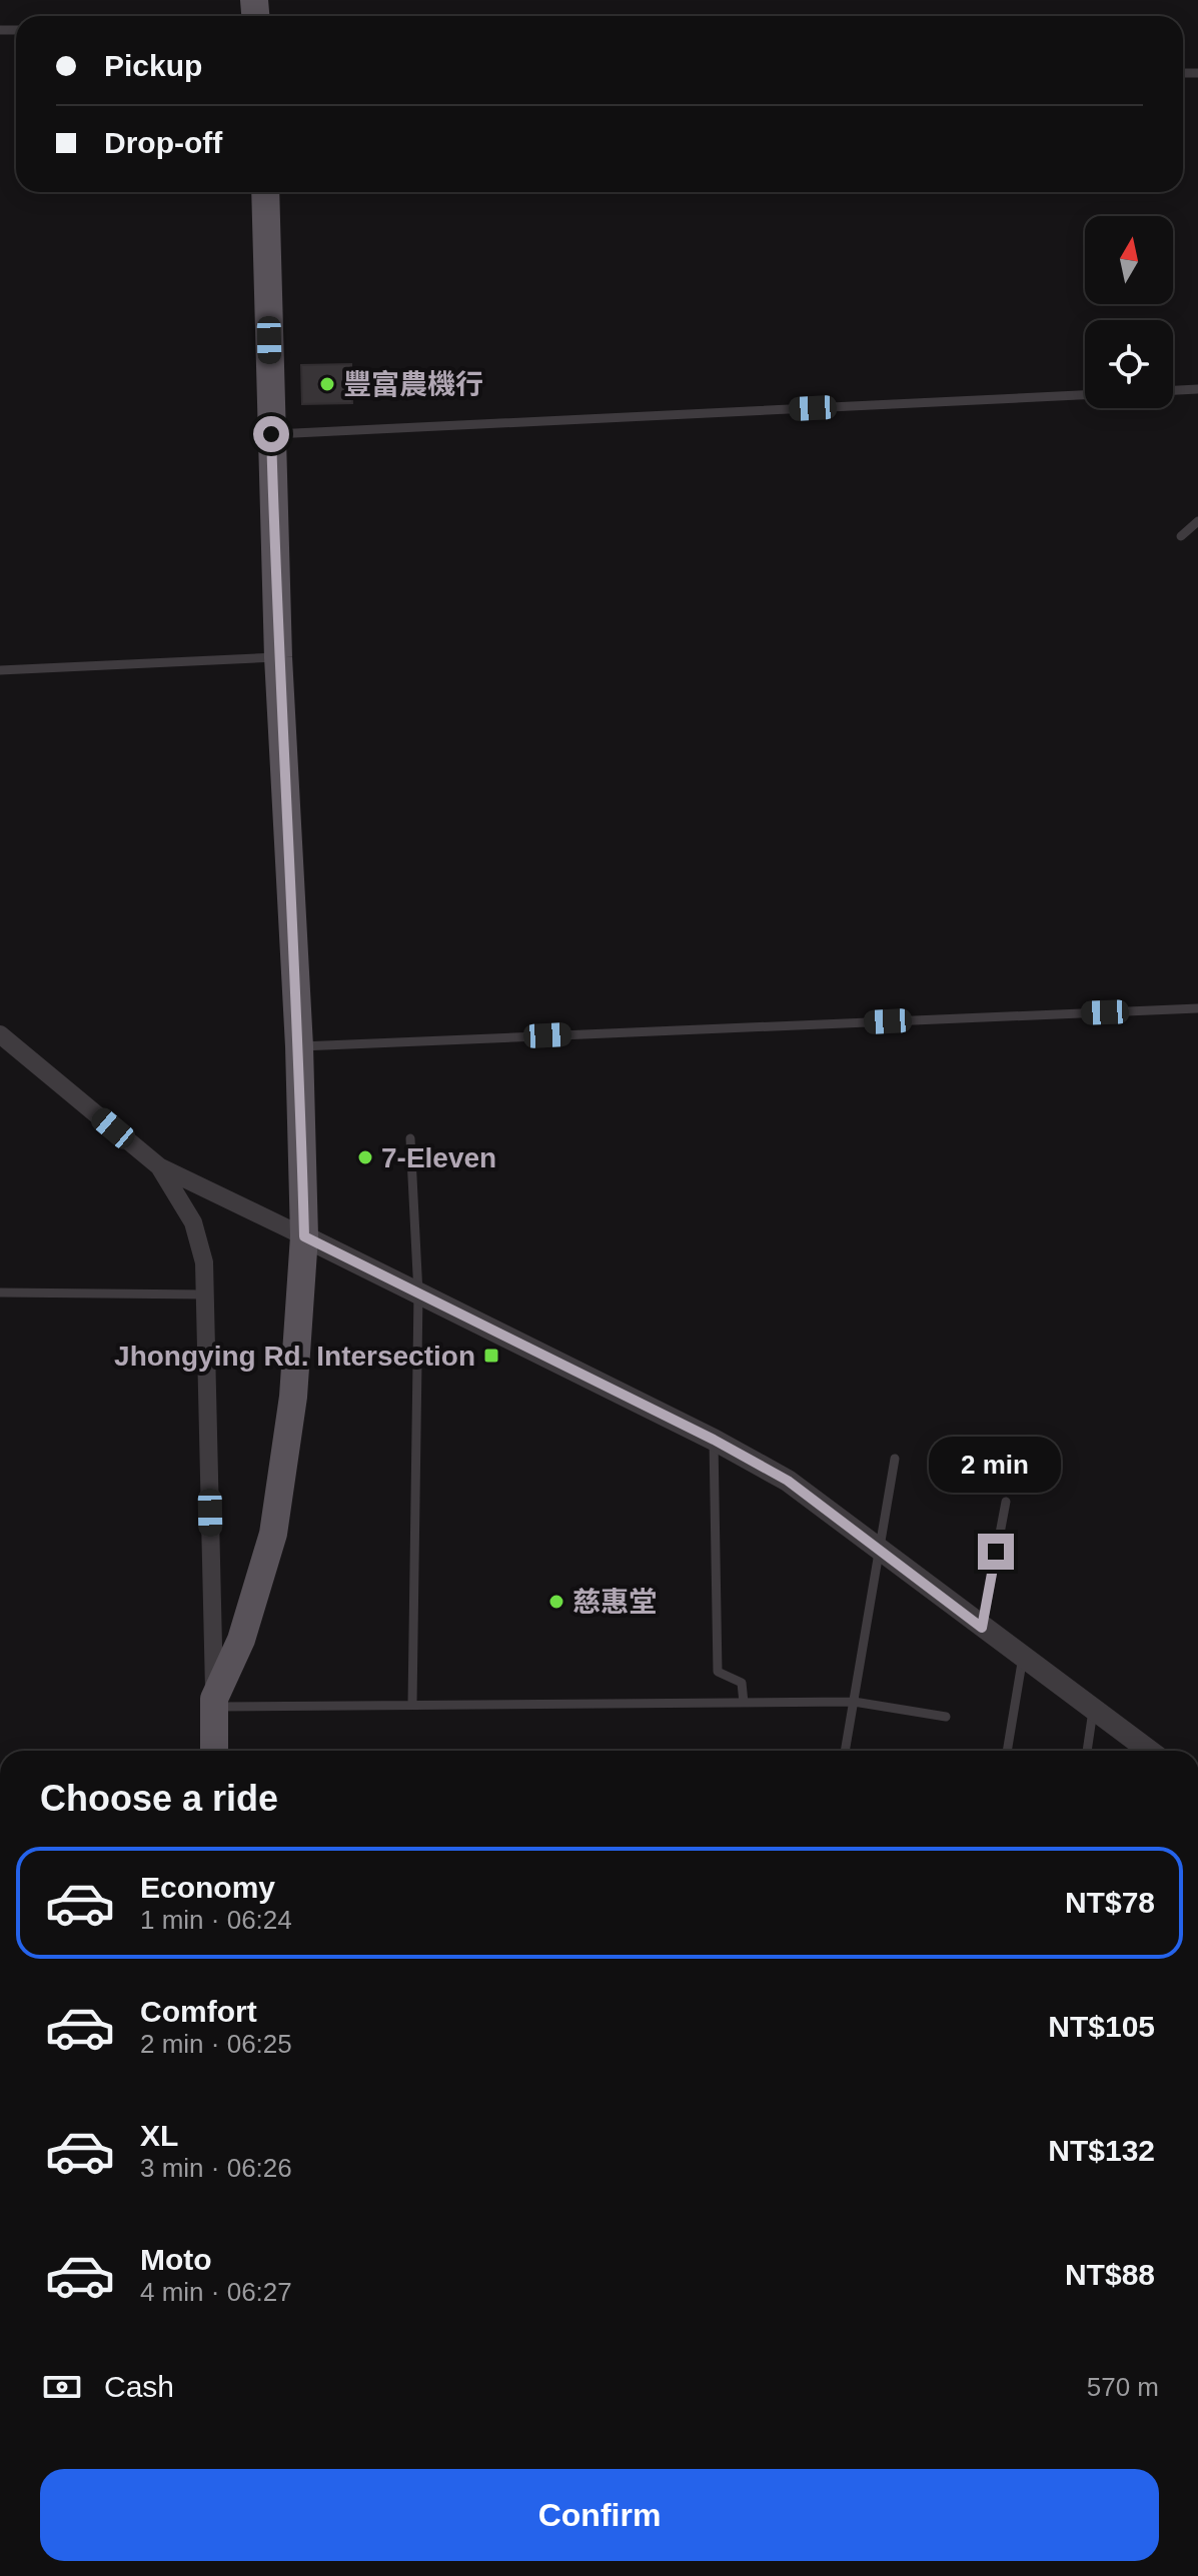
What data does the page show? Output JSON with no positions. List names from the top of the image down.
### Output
{
  "places": {
    "other": ["豐富農機行", "7-Eleven", "慈惠堂"],
    "transit": ["Jhongying Rd. Intersection"]
  },
  "north": "top",
  "page": {
    "banner": ["Pickup", "Drop-off"],
    "bubble": "2 min",
    "heading": "Choose a ride",
    "list": [
      {
        "name": "Economy",
        "note": "1 min · 06:24",
        "value": "NT$78"
      },
      {
        "name": "Comfort",
        "note": "2 min · 06:25",
        "value": "NT$105"
      },
      {
        "name": "XL",
        "note": "3 min · 06:26",
        "value": "NT$132"
      },
      {
        "name": "Moto",
        "note": "4 min · 06:27",
        "value": "NT$88"
      }
    ],
    "pay": ["Cash", "570 m"],
    "buttons": "Confirm"
  }
}
